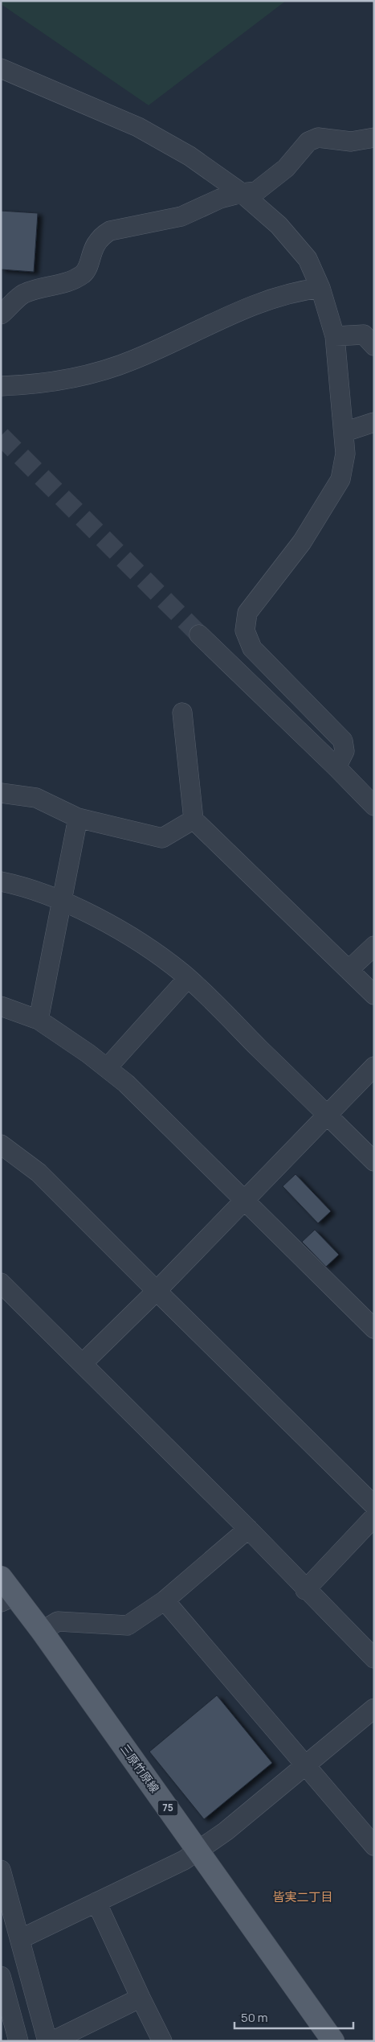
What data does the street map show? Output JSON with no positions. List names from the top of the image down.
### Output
{
  "streets": {
    "main road": ["三原竹原線", "75"]
  },
  "districts": ["皆実二丁目"],
  "scale_bar": "50 m"
}
